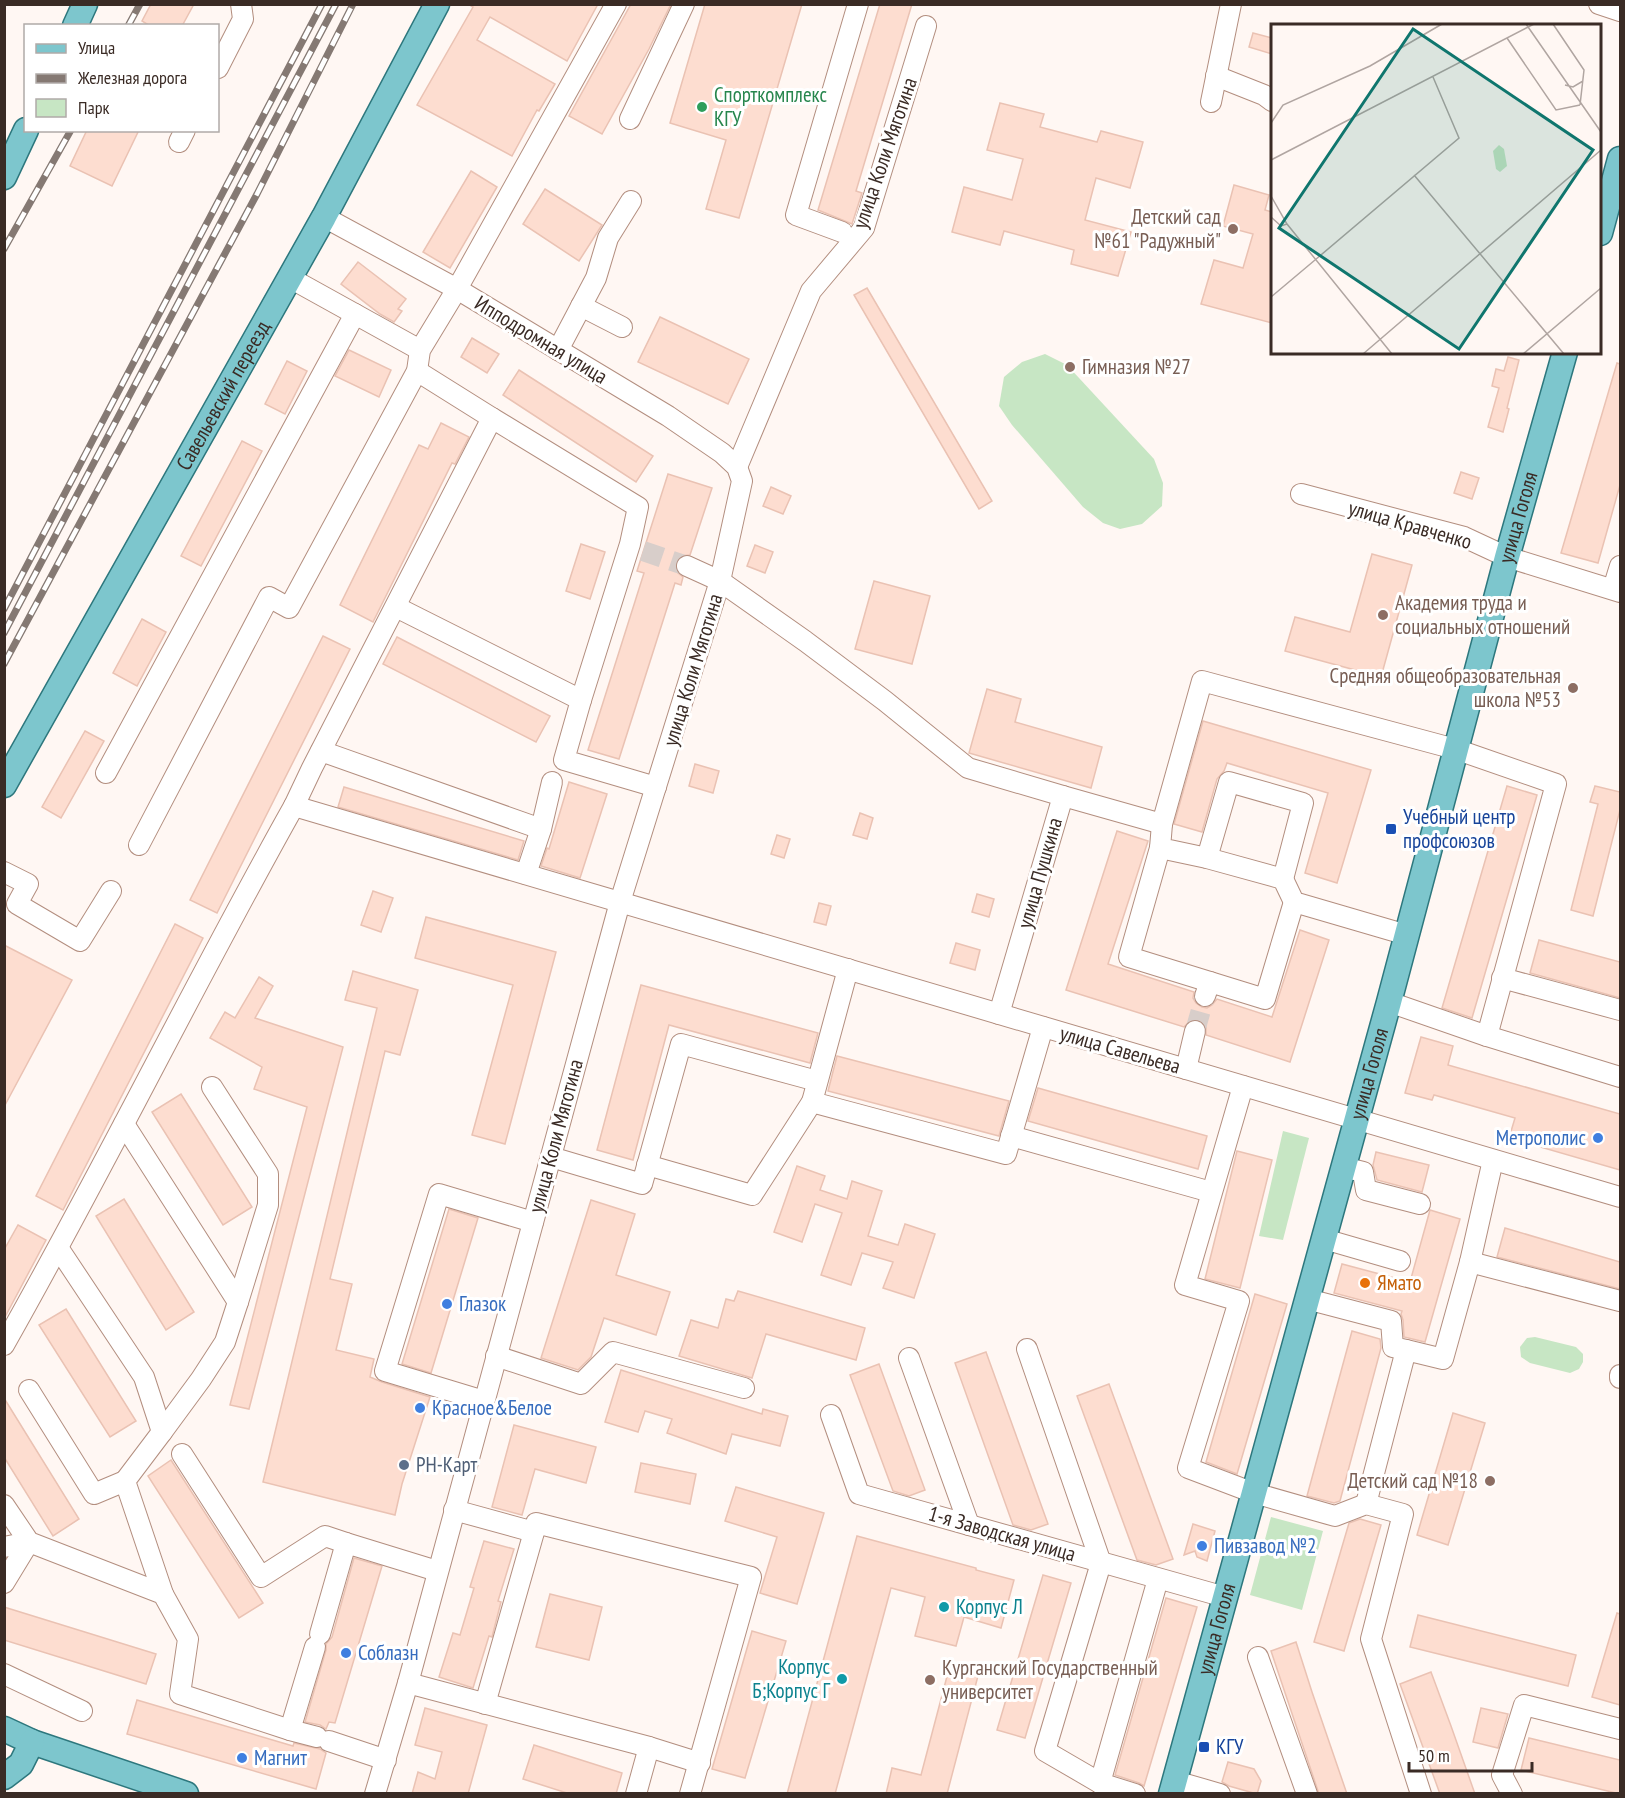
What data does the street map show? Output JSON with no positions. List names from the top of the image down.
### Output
{
  "streets": {
    "main road": ["Савельевский переезд", "улица Гоголя"],
    "street": [
      "улица Коли Мяготина",
      "Ипподромная улица",
      "улица Кравченко",
      "улица Пушкина",
      "улица Савельева",
      "1-я Заводская улица"
    ]
  },
  "crossings": [
    ["улица Коли Мяготина", "Ипподромная улица"],
    ["улица Коли Мяготина", "улица Савельева"],
    ["Ипподромная улица", "Савельевский переезд"],
    ["улица Гоголя", "улица Кравченко"],
    ["улица Гоголя", "улица Савельева"],
    ["улица Гоголя", "1-я Заводская улица"],
    ["улица Пушкина", "улица Савельева"]
  ],
  "places": {
    "other": [
      "Спорткомплекс КГУ",
      "Детский сад №61 \"Радужный\"",
      "Гимназия №27",
      "Академия труда и социальных отношений",
      "Средняя общеобразовательная школа №53",
      "Метрополис",
      "Ямато",
      "Глазок",
      "Красное&Белое",
      "РН-Карт",
      "Детский сад №18",
      "Пивзавод №2",
      "Корпус Л",
      "Соблазн",
      "Корпус Б;Корпус Г",
      "Курганский Государственный университет",
      "Магнит"
    ],
    "transit": ["Учебный центр профсоюзов", "КГУ"]
  },
  "legend": ["Улица", "Железная дорога", "Парк"],
  "scale_bar": "50 m"
}
